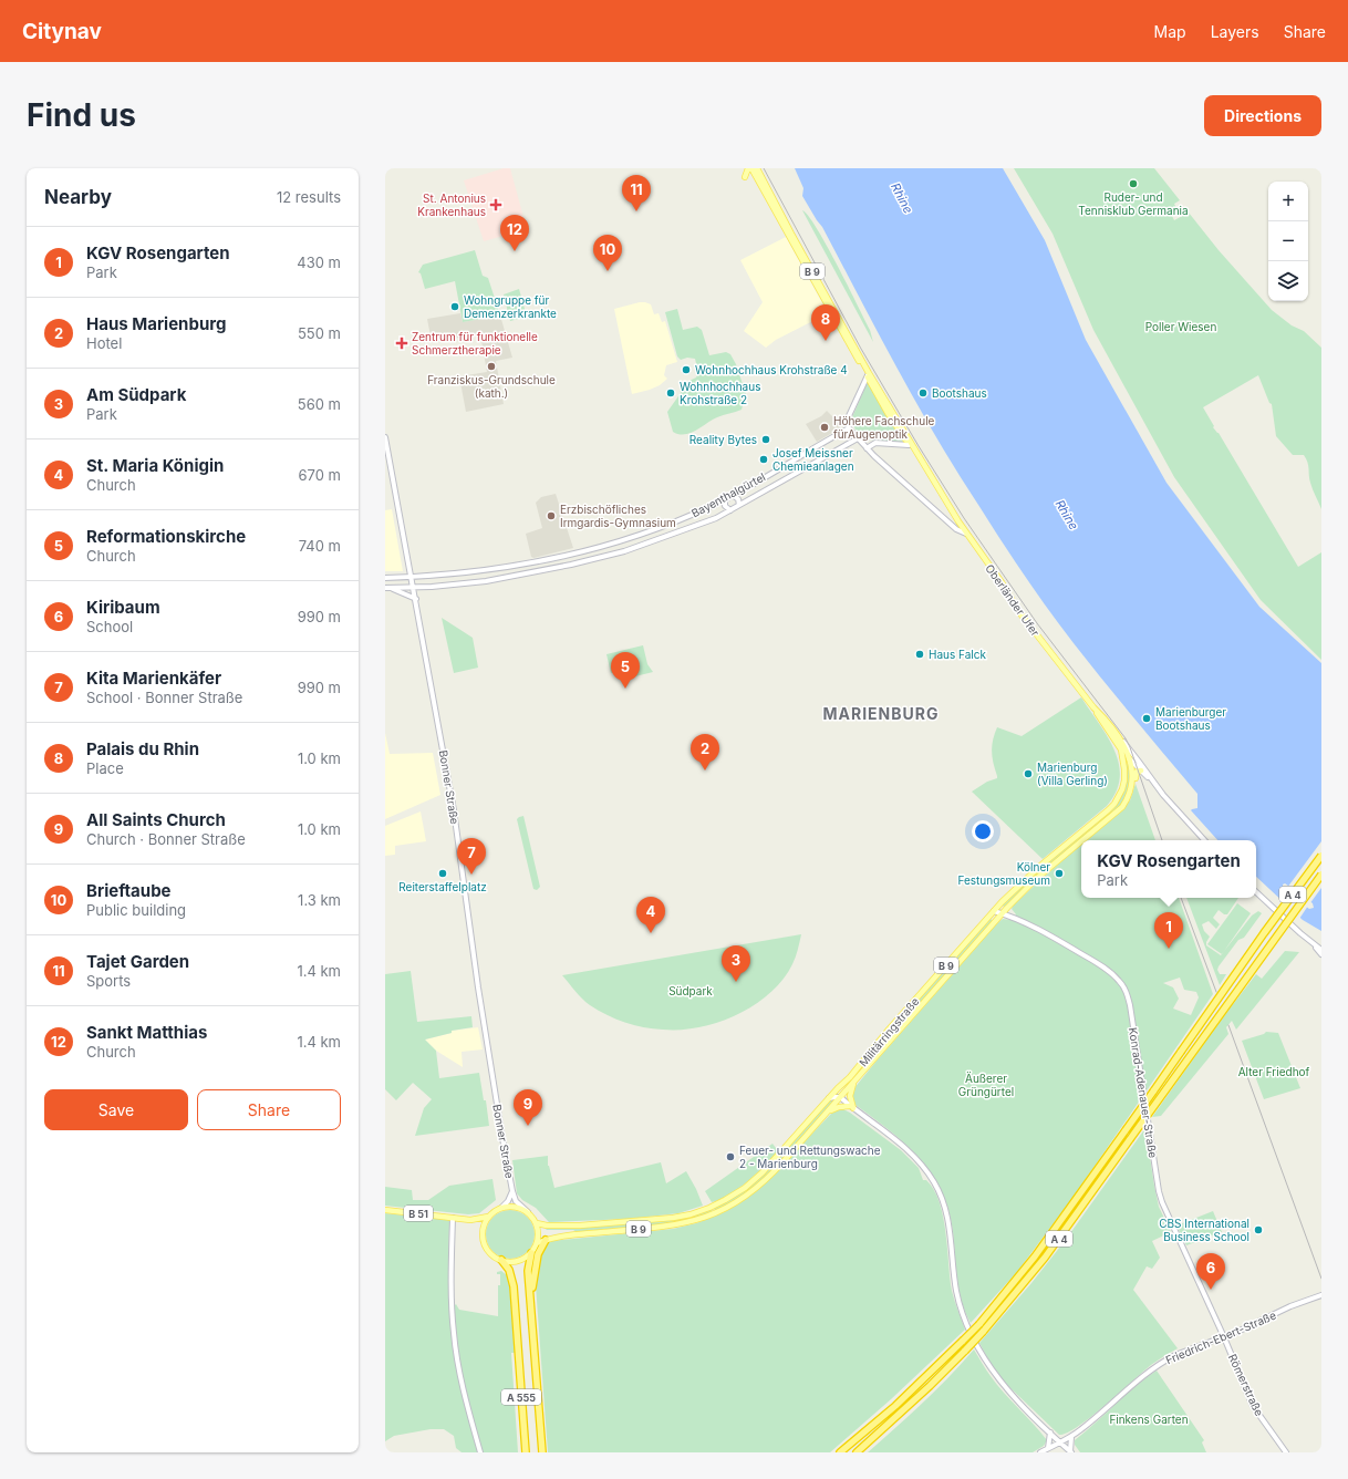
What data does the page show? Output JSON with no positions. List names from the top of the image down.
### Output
{
  "streets": {
    "highway": ["A 4", "A 555"],
    "main road": [
      "B 9",
      "Bayenthalgürtel",
      "Oberländer Ufer",
      "Bonner Straße",
      "Militärringstraße",
      "Konrad-Adenauer-Straße",
      "B 51",
      "Friedrich-Ebert-Straße",
      "Römerstraße"
    ]
  },
  "crossings": [
    ["B 9", "Oberländer Ufer"],
    ["B 9", "Militärringstraße"],
    ["Bayenthalgürtel", "Bonner Straße"],
    ["Oberländer Ufer", "Militärringstraße"],
    ["Bonner Straße", "Militärringstraße"],
    ["Bonner Straße", "B 51"],
    ["Bonner Straße", "A 555"],
    ["Militärringstraße", "Konrad-Adenauer-Straße"],
    ["Militärringstraße", "B 51"],
    ["Militärringstraße", "A 555"],
    ["Konrad-Adenauer-Straße", "Friedrich-Ebert-Straße"],
    ["Konrad-Adenauer-Straße", "Römerstraße"],
    ["B 51", "A 555"],
    ["Friedrich-Ebert-Straße", "Römerstraße"]
  ],
  "districts": ["MARIENBURG"],
  "water": ["Rhine"],
  "parks": [
    "Poller Wiesen",
    "Südpark",
    "Alter Friedhof",
    "Äußerer Grüngürtel",
    "Finkens Garten"
  ],
  "places": {
    "other": [
      "Ruder- und Tennisklub Germania",
      "Wohngruppe für Demenzerkrankte",
      "Franziskus-Grundschule (kath.)",
      "Wohnhochhaus Krohstraße 4",
      "Wohnhochhaus Krohstraße 2",
      "Bootshaus",
      "Höhere Fachschule fürAugenoptik",
      "Reality Bytes",
      "Josef Meissner Chemieanlagen",
      "Erzbischöfliches Irmgardis-Gymnasium",
      "Haus Falck",
      "Marienburger Bootshaus",
      "Marienburg (Villa Gerling)",
      "Reiterstaffelplatz",
      "Kölner Festungsmuseum",
      "Feuer- und Rettungswache 2 - Marienburg",
      "CBS International Business School"
    ],
    "health": ["St. Antonius Krankenhaus", "Zentrum für funktionelle Schmerztherapie"]
  },
  "page": {
    "header": "Citynav",
    "nav": ["Map", "Layers", "Share"],
    "buttons": [
      "Directions",
      ["Save", "Share"]
    ],
    "title": "Find us",
    "heading": ["Nearby", "12 results"],
    "pins": [
      "11",
      "12",
      "10",
      "8",
      "5",
      "2",
      "7",
      "4",
      "1",
      "3",
      "9",
      "6"
    ],
    "map_buttons": ["+", "−"],
    "list": [
      {
        "mark": "1",
        "name": "KGV Rosengarten",
        "note": "Park",
        "value": "430 m"
      },
      {
        "mark": "2",
        "name": "Haus Marienburg",
        "note": "Hotel",
        "value": "550 m"
      },
      {
        "mark": "3",
        "name": "Am Südpark",
        "note": "Park",
        "value": "560 m"
      },
      {
        "mark": "4",
        "name": "St. Maria Königin",
        "note": "Church",
        "value": "670 m"
      },
      {
        "mark": "5",
        "name": "Reformationskirche",
        "note": "Church",
        "value": "740 m"
      },
      {
        "mark": "6",
        "name": "Kiribaum",
        "note": "School",
        "value": "990 m"
      },
      {
        "mark": "7",
        "name": "Kita Marienkäfer",
        "note": "School · Bonner Straße",
        "value": "990 m"
      },
      {
        "mark": "8",
        "name": "Palais du Rhin",
        "note": "Place",
        "value": "1.0 km"
      },
      {
        "mark": "9",
        "name": "All Saints Church",
        "note": "Church · Bonner Straße",
        "value": "1.0 km"
      },
      {
        "mark": "10",
        "name": "Brieftaube",
        "note": "Public building",
        "value": "1.3 km"
      },
      {
        "mark": "11",
        "name": "Tajet Garden",
        "note": "Sports",
        "value": "1.4 km"
      },
      {
        "mark": "12",
        "name": "Sankt Matthias",
        "note": "Church",
        "value": "1.4 km"
      }
    ],
    "popup": ["KGV Rosengarten", "Park"]
  }
}
